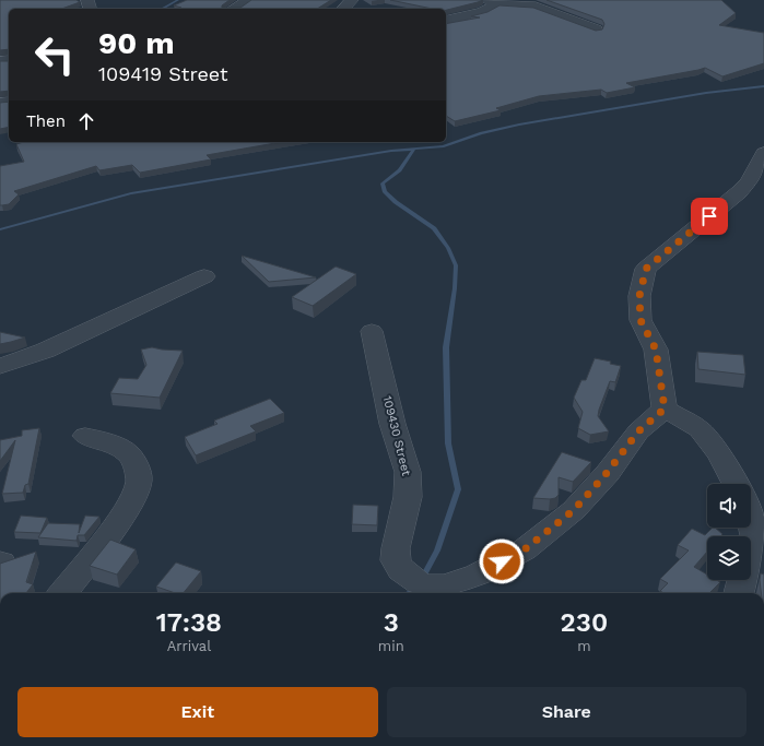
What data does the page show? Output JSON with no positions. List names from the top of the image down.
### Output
{
  "streets": {
    "street": ["109430 Street"]
  },
  "page": {
    "turn": ["90 m", "109419 Street"],
    "then": "Then",
    "eta": [
      "17:38",
      "Arrival",
      "3",
      "min",
      "230",
      "m"
    ],
    "buttons": ["Exit", "Share"]
  }
}
